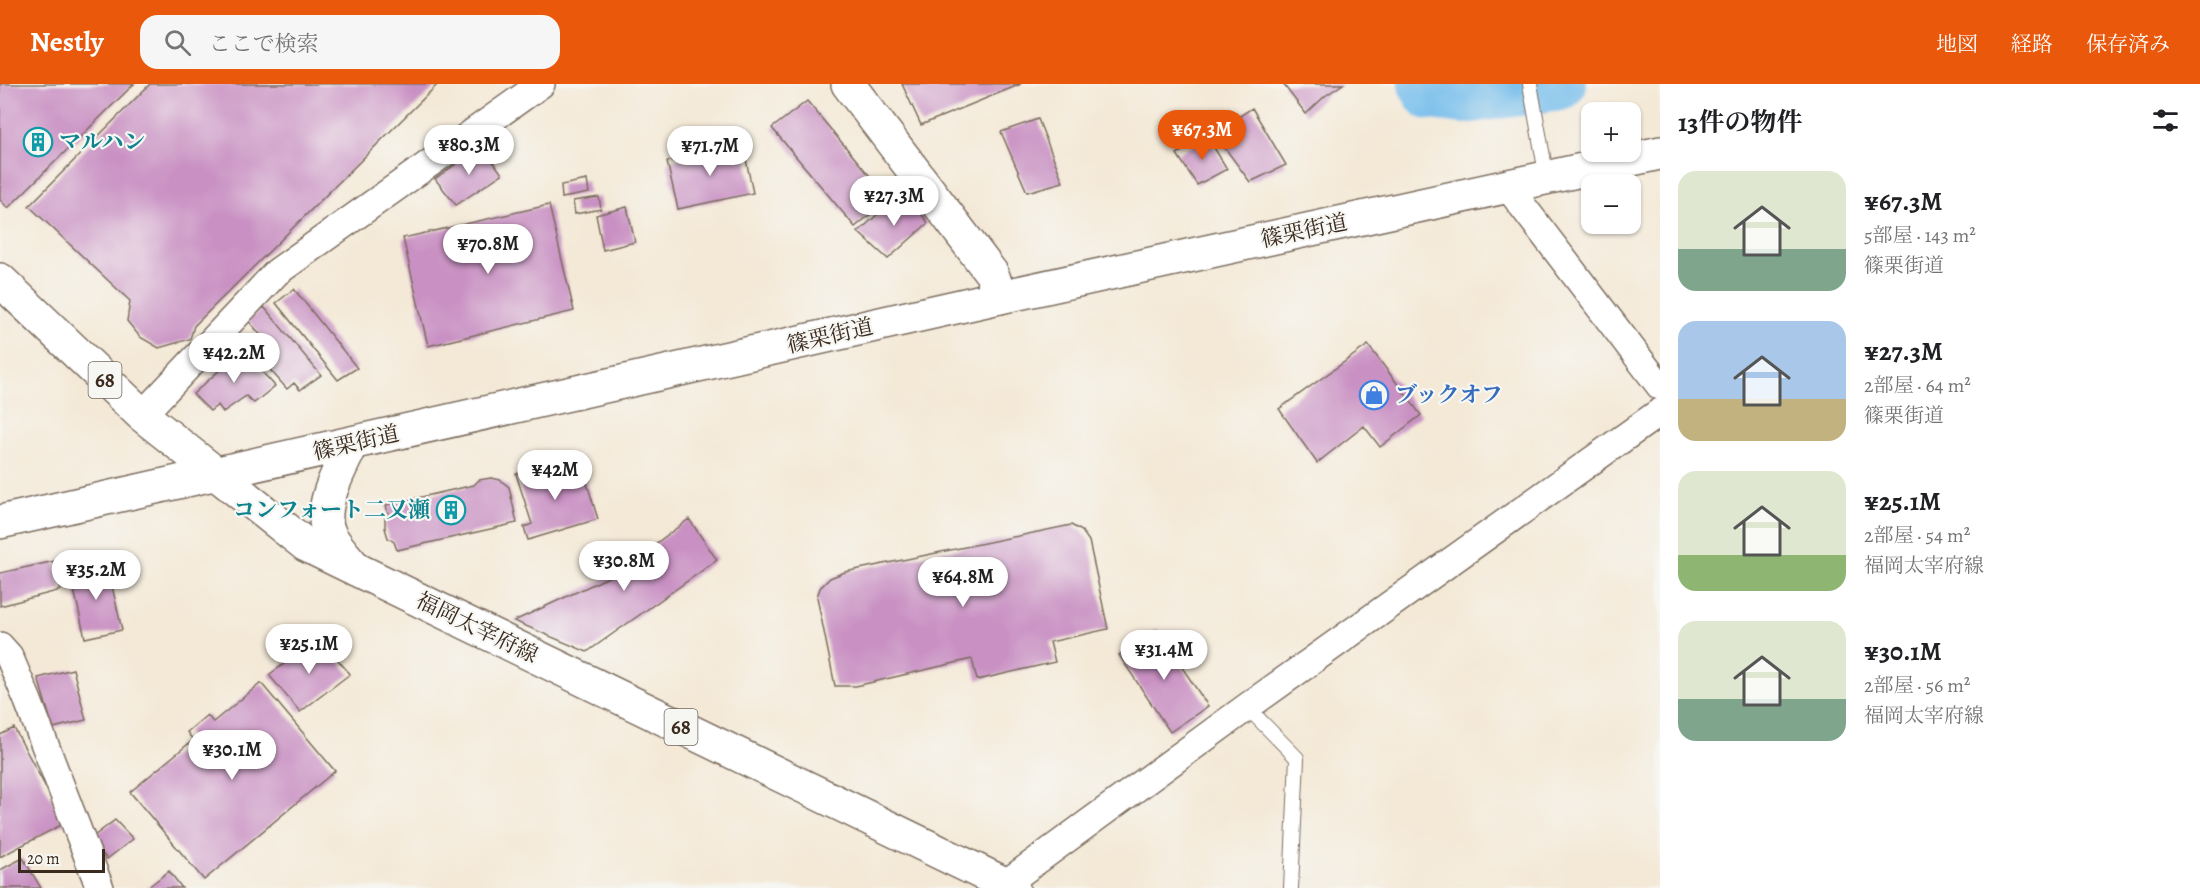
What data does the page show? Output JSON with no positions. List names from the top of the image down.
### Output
{
  "streets": {
    "main road": ["篠栗街道", "68", "福岡太宰府線"]
  },
  "crossings": [
    ["篠栗街道", "福岡太宰府線"]
  ],
  "places": {
    "building": ["マルハン", "コンフォート二又瀬"],
    "shop": ["ブックオフ"]
  },
  "scale_bar": "20 m",
  "page": {
    "header": "Nestly",
    "search": "ここで検索",
    "nav": ["地図", "経路", "保存済み"],
    "heading": "13件の物件",
    "map_buttons": ["+", "−"],
    "price": [
      "¥67.3M",
      "¥80.3M",
      "¥71.7M",
      "¥27.3M",
      "¥70.8M",
      "¥42.2M",
      "¥42M",
      "¥30.8M",
      "¥35.2M",
      "¥64.8M",
      "¥25.1M",
      "¥31.4M",
      "¥30.1M"
    ],
    "list": [
      {
        "name": "¥67.3M",
        "note": "5部屋 · 143 m² · 篠栗街道"
      },
      {
        "name": "¥27.3M",
        "note": "2部屋 · 64 m² · 篠栗街道"
      },
      {
        "name": "¥25.1M",
        "note": "2部屋 · 54 m² · 福岡太宰府線"
      },
      {
        "name": "¥30.1M",
        "note": "2部屋 · 56 m² · 福岡太宰府線"
      }
    ],
    "scale": "20 m"
  }
}
